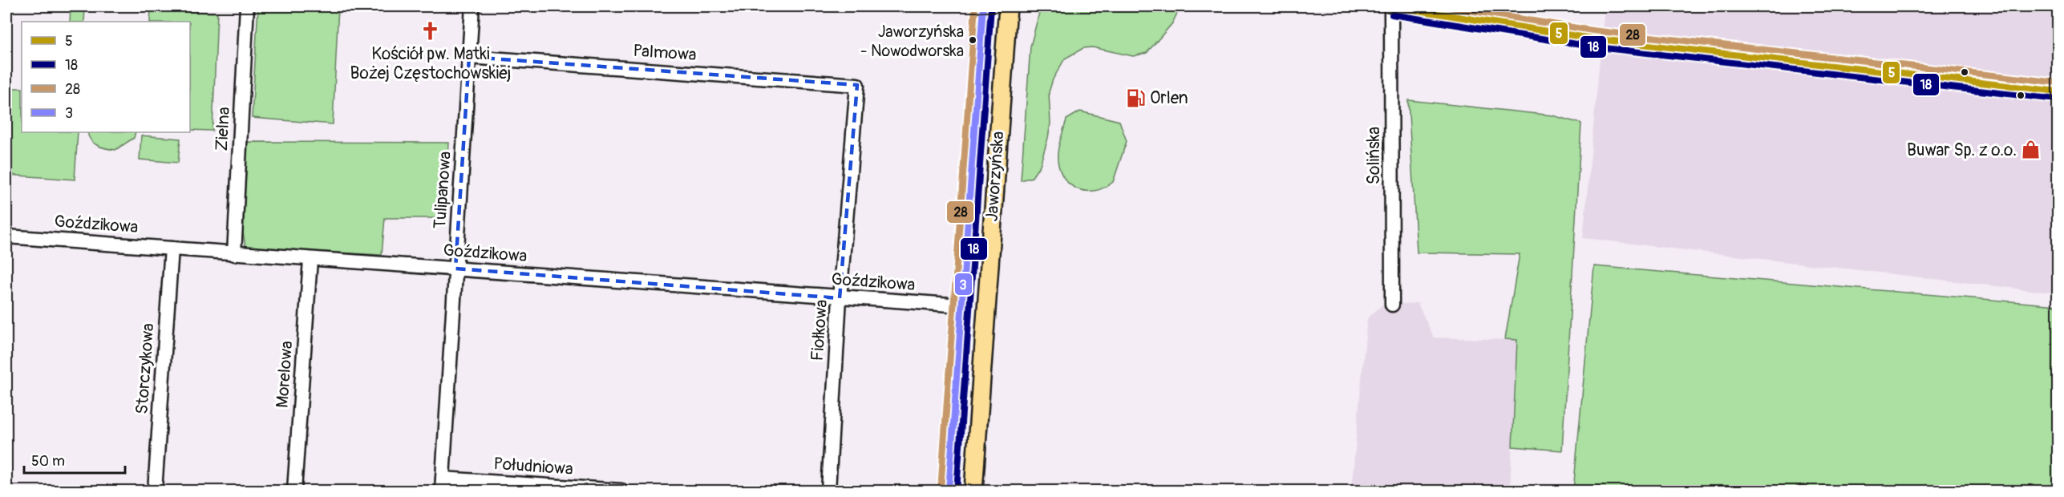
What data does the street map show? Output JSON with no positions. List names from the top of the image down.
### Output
{
  "streets": {
    "main road": ["Jaworzyńska"],
    "street": [
      "Palmowa",
      "Zielna",
      "Solińska",
      "Tulipanowa",
      "Goździkowa",
      "Fiołkowa",
      "Storczykowa",
      "Morelowa",
      "Południowa"
    ]
  },
  "crossings": [
    ["Palmowa", "Tulipanowa"],
    ["Palmowa", "Fiołkowa"],
    ["Zielna", "Goździkowa"],
    ["Jaworzyńska", "Goździkowa"],
    ["Tulipanowa", "Goździkowa"],
    ["Tulipanowa", "Południowa"],
    ["Goździkowa", "Fiołkowa"],
    ["Goździkowa", "Storczykowa"],
    ["Goździkowa", "Morelowa"]
  ],
  "places": {
    "church": ["Kościół pw. Matki Bożej Częstochowskiej"],
    "other": ["Jaworzyńska - Nowodworska"],
    "fuel station": ["Orlen"],
    "shop": ["Buwar Sp. z o.o."]
  },
  "lines": [
    "transit line 5",
    "transit line 28",
    "transit line 3",
    "transit line 18"
  ],
  "legend": [
    "5",
    "18",
    "28",
    "3"
  ],
  "scale_bar": "50 m"
}
